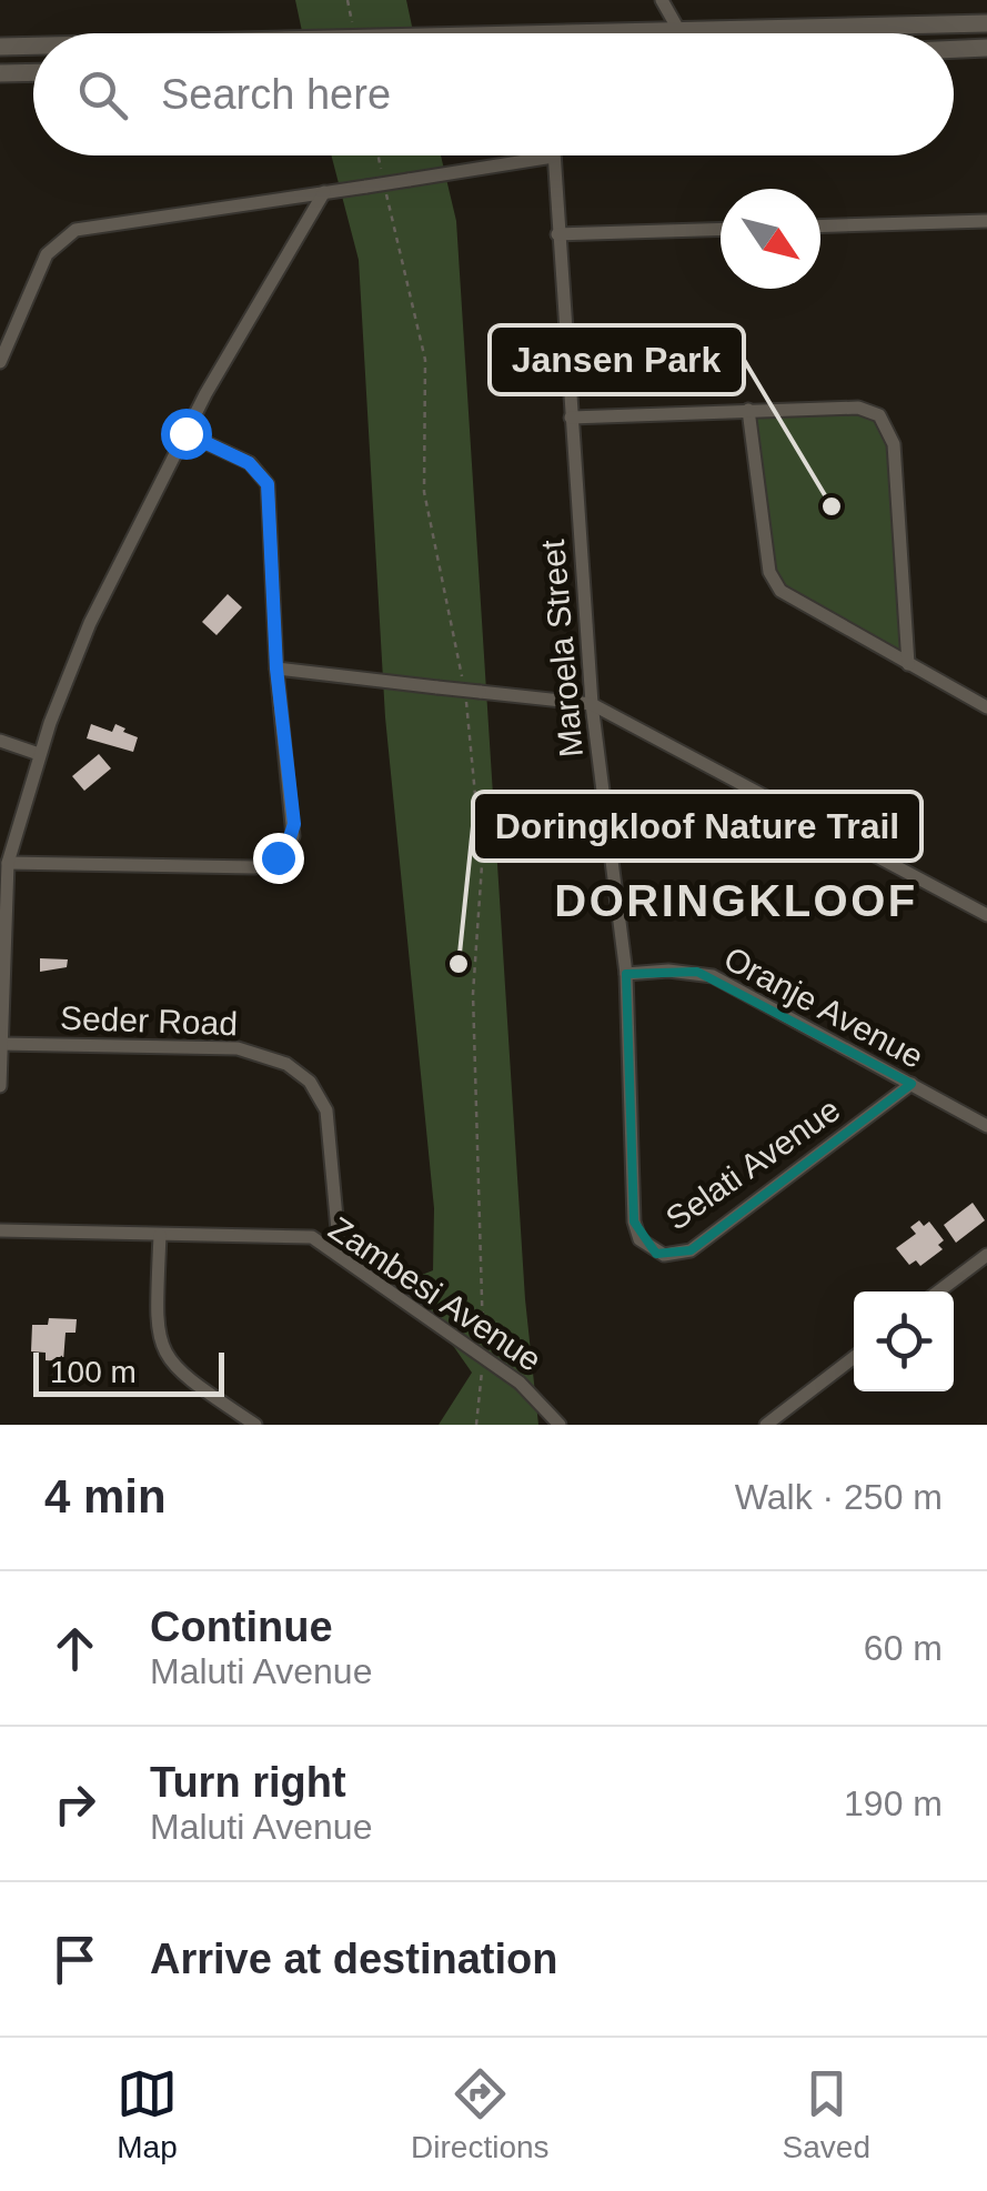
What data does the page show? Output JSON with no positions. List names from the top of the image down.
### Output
{
  "streets": {
    "street": [
      "Maroela Street",
      "Oranje Avenue",
      "Seder Road",
      "Selati Avenue",
      "Zambesi Avenue"
    ]
  },
  "crossings": [
    ["Maroela Street", "Oranje Avenue"],
    ["Maroela Street", "Selati Avenue"],
    ["Oranje Avenue", "Selati Avenue"],
    ["Seder Road", "Zambesi Avenue"]
  ],
  "districts": ["DORINGKLOOF"],
  "places": ["Jansen Park", "Doringkloof Nature Trail"],
  "scale_bar": "100 m",
  "north": "bottom right",
  "page": {
    "search": "Search here",
    "scale": "100 m",
    "heading": ["4 min", "Walk · 250 m"],
    "list": [
      ["Continue", "Maluti Avenue", "60 m"],
      ["Turn right", "Maluti Avenue", "190 m"],
      "Arrive at destination"
    ],
    "nav": ["Map", "Directions", "Saved"]
  }
}
